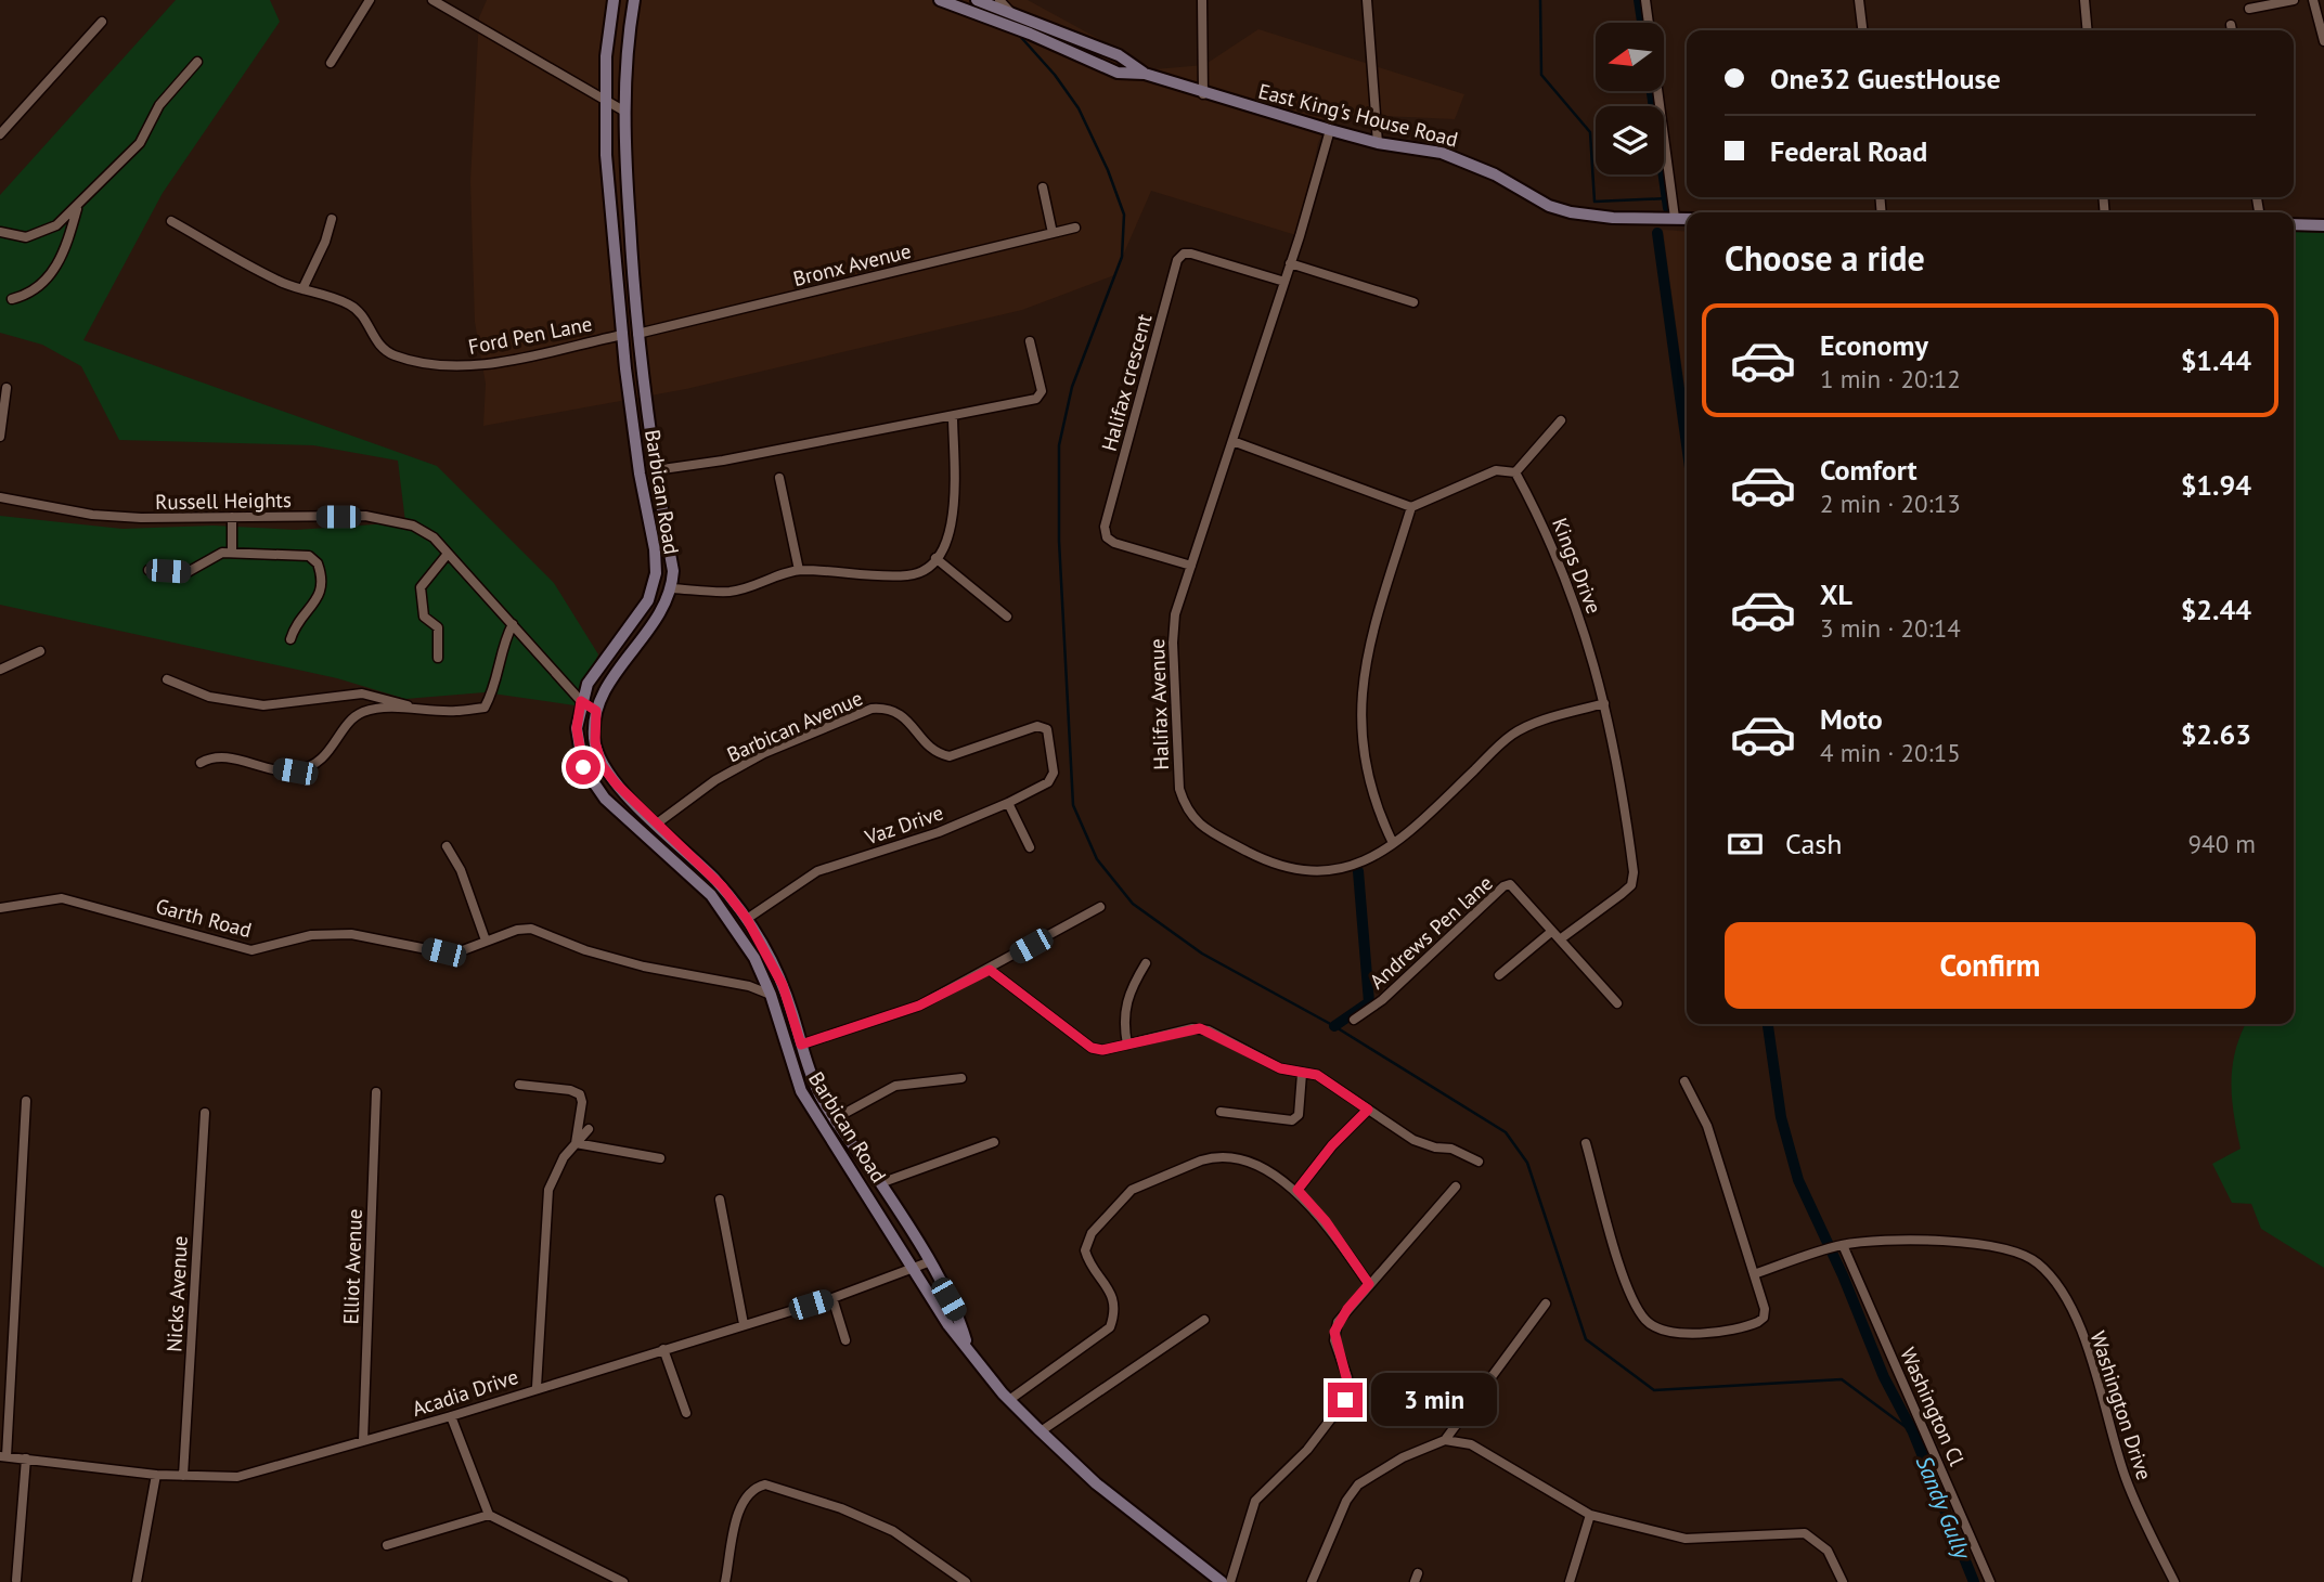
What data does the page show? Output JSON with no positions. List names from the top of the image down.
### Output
{
  "streets": {
    "main road": ["East King's House Road", "Barbican Road"],
    "street": [
      "Bronx Avenue",
      "Ford Pen Lane",
      "Halifax crescent",
      "Russell Heights",
      "Kings Drive",
      "Halifax Avenue",
      "Barbican Avenue",
      "Vaz Drive",
      "Garth Road",
      "Andrews Pen lane",
      "Elliot Avenue",
      "Nicks Avenue",
      "Acadia Drive",
      "Washington Drive",
      "Washington Cl"
    ]
  },
  "crossings": [
    ["East King's House Road", "Halifax Avenue"],
    ["Bronx Avenue", "Barbican Road"],
    ["Ford Pen Lane", "Barbican Road"],
    ["Halifax crescent", "Halifax Avenue"],
    ["Barbican Road", "Russell Heights"],
    ["Barbican Road", "Barbican Avenue"],
    ["Barbican Road", "Vaz Drive"],
    ["Barbican Road", "Garth Road"],
    ["Barbican Road", "Acadia Drive"],
    ["Kings Drive", "Halifax Avenue"],
    ["Kings Drive", "Andrews Pen lane"],
    ["Barbican Avenue", "Vaz Drive"],
    ["Elliot Avenue", "Acadia Drive"],
    ["Nicks Avenue", "Acadia Drive"],
    ["Washington Drive", "Washington Cl"]
  ],
  "water": ["Sandy Gully"],
  "north": "left",
  "page": {
    "banner": ["One32 GuestHouse", "Federal Road"],
    "heading": "Choose a ride",
    "list": [
      {
        "name": "Economy",
        "note": "1 min · 20:12",
        "value": "$1.44"
      },
      {
        "name": "Comfort",
        "note": "2 min · 20:13",
        "value": "$1.94"
      },
      {
        "name": "XL",
        "note": "3 min · 20:14",
        "value": "$2.44"
      },
      {
        "name": "Moto",
        "note": "4 min · 20:15",
        "value": "$2.63"
      }
    ],
    "pay": ["Cash", "940 m"],
    "buttons": "Confirm",
    "bubble": "3 min"
  }
}
